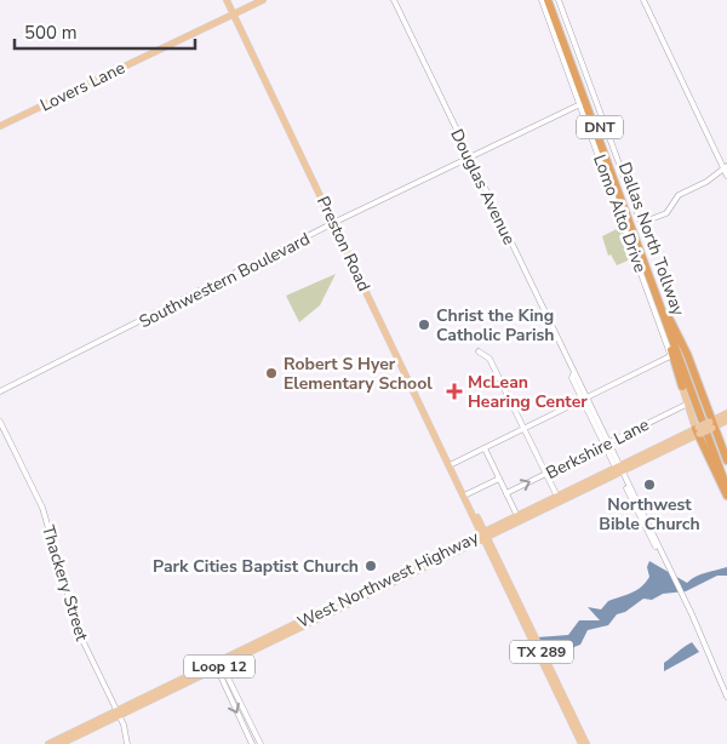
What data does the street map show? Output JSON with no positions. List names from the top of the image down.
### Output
{
  "streets": {
    "highway": ["DNT", "Dallas North Tollway"],
    "main road": [
      "Lovers Lane",
      "Lomo Alto Drive",
      "Preston Road",
      "West Northwest Highway",
      "TX 289",
      "Loop 12"
    ],
    "street": [
      "Douglas Avenue",
      "Southwestern Boulevard",
      "Berkshire Lane",
      "Thackery Street"
    ]
  },
  "crossings": [
    ["Lovers Lane", "Preston Road"],
    ["Douglas Avenue", "Southwestern Boulevard"],
    ["Douglas Avenue", "Berkshire Lane"],
    ["Douglas Avenue", "West Northwest Highway"],
    ["Lomo Alto Drive", "Dallas North Tollway"],
    ["Lomo Alto Drive", "Southwestern Boulevard"],
    ["Lomo Alto Drive", "Berkshire Lane"],
    ["Lomo Alto Drive", "West Northwest Highway"],
    ["Preston Road", "Southwestern Boulevard"],
    ["Preston Road", "West Northwest Highway"],
    ["West Northwest Highway", "Thackery Street"]
  ],
  "places": {
    "other": [
      "Christ the King Catholic Parish",
      "Robert S Hyer Elementary School",
      "Northwest Bible Church",
      "Park Cities Baptist Church"
    ],
    "health": ["McLean Hearing Center"]
  },
  "scale_bar": "500 m"
}
